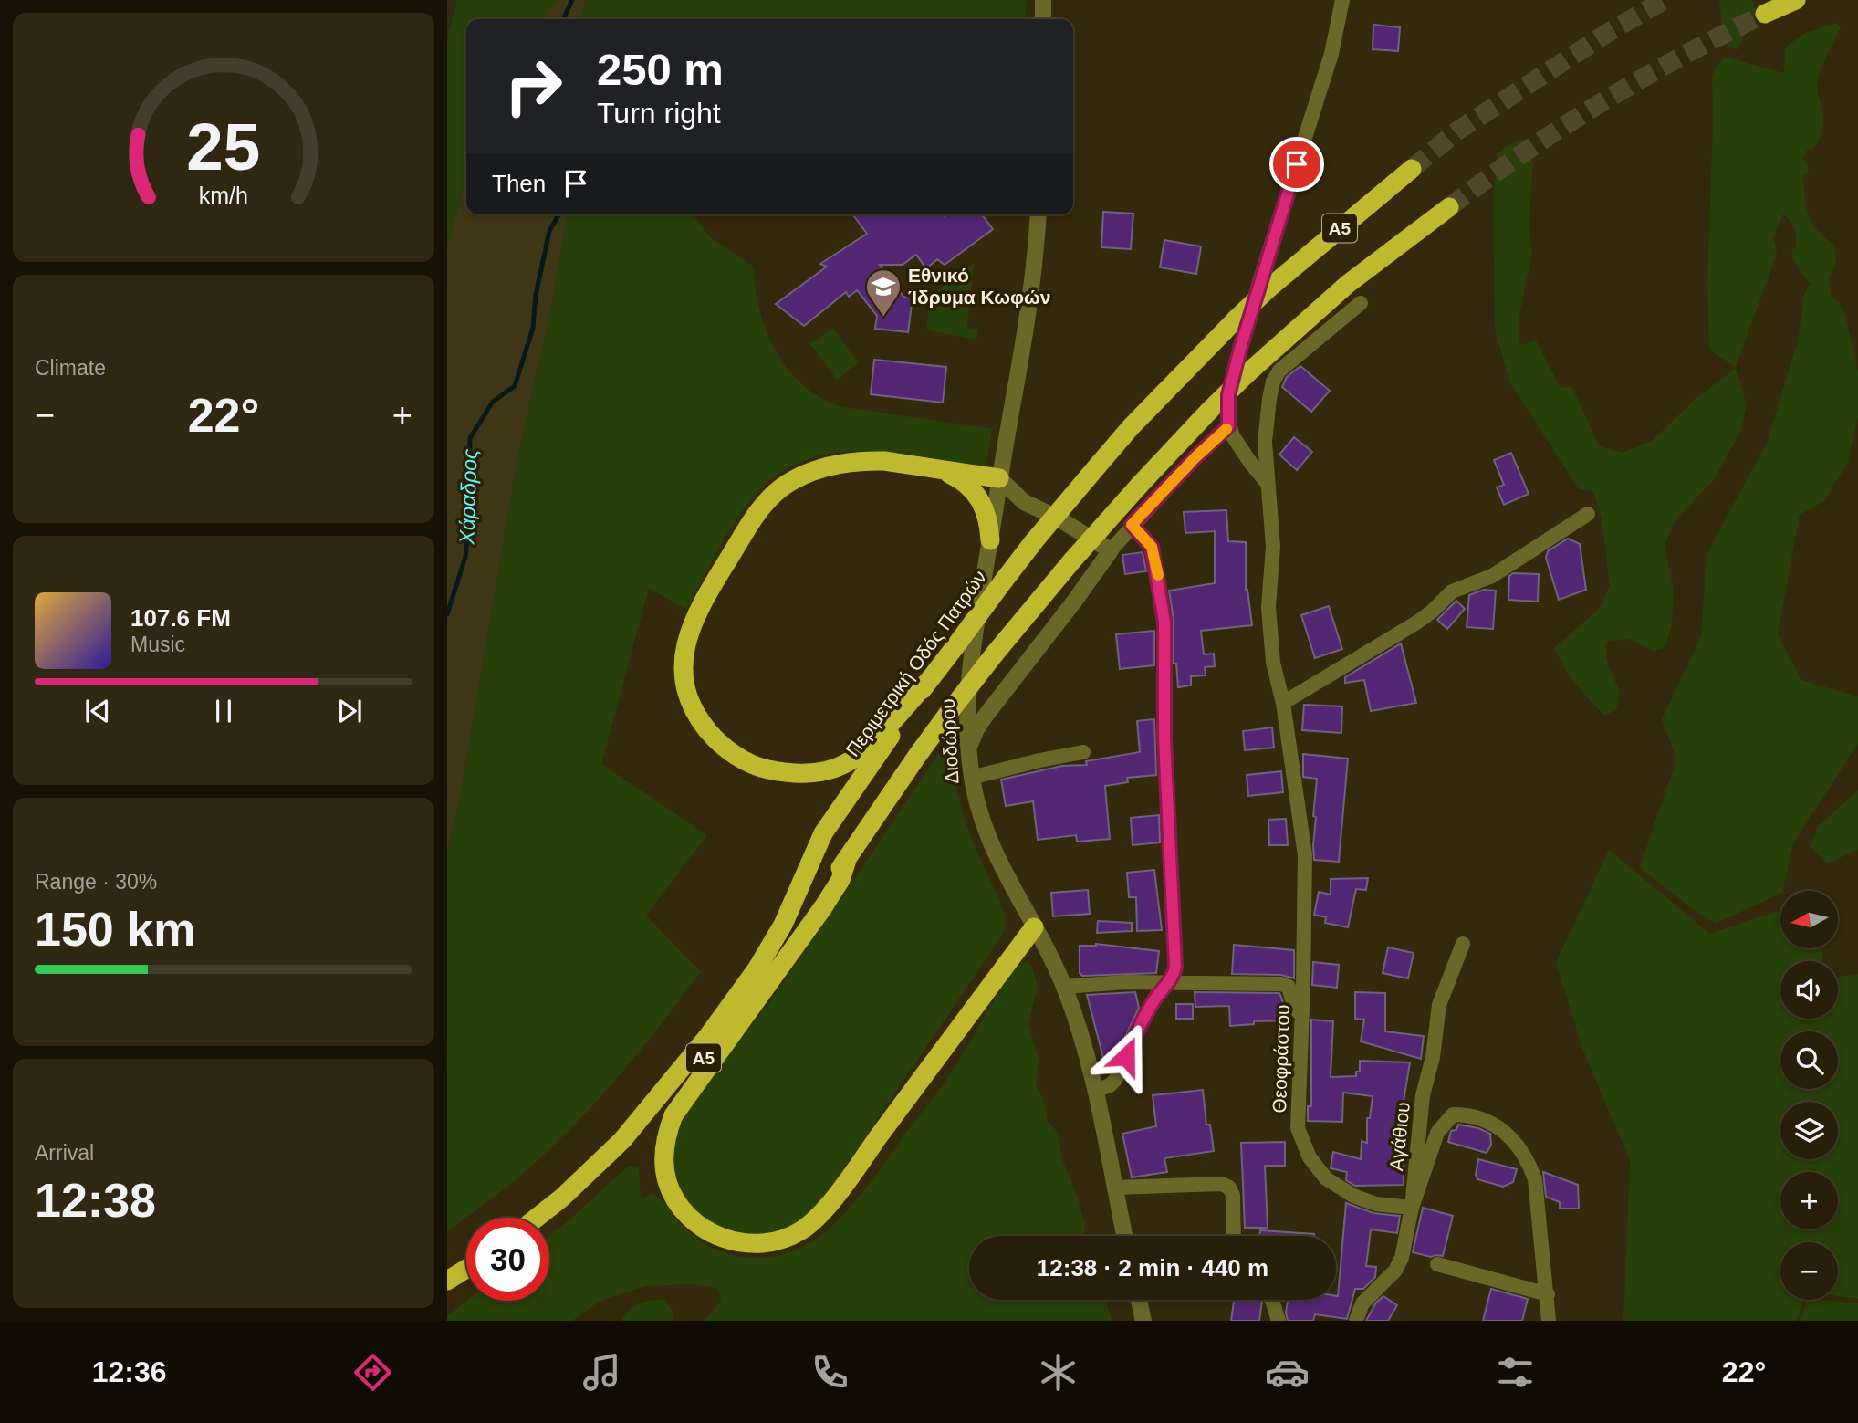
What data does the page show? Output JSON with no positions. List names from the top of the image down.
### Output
{
  "streets": {
    "highway": ["Α5", "Περιμετρική Οδός Πατρών"],
    "street": ["Διοδώρου", "Θεοφράστου", "Αγάθιου"]
  },
  "crossings": [
    ["Θεοφράστου", "Αγάθιου"]
  ],
  "water": ["Χάραδρος"],
  "places": {
    "school or university": ["Εθνικό Ίδρυμα Κωφών"]
  },
  "north": "left",
  "page": {
    "turn": ["250 m", "Turn right"],
    "then": "Then",
    "tile": [
      "Climate",
      ["Range · 30%", "150 km"],
      ["Arrival", "12:38"]
    ],
    "heat": ["−", "22°", "+"],
    "song": ["107.6 FM", "Music"],
    "map_buttons": ["+", "−"],
    "limit": "30",
    "trip": "12:38 · 2 min · 440 m",
    "tabs": ["12:36", "22°"],
    "gauge": ["25", "km/h"]
  }
}
